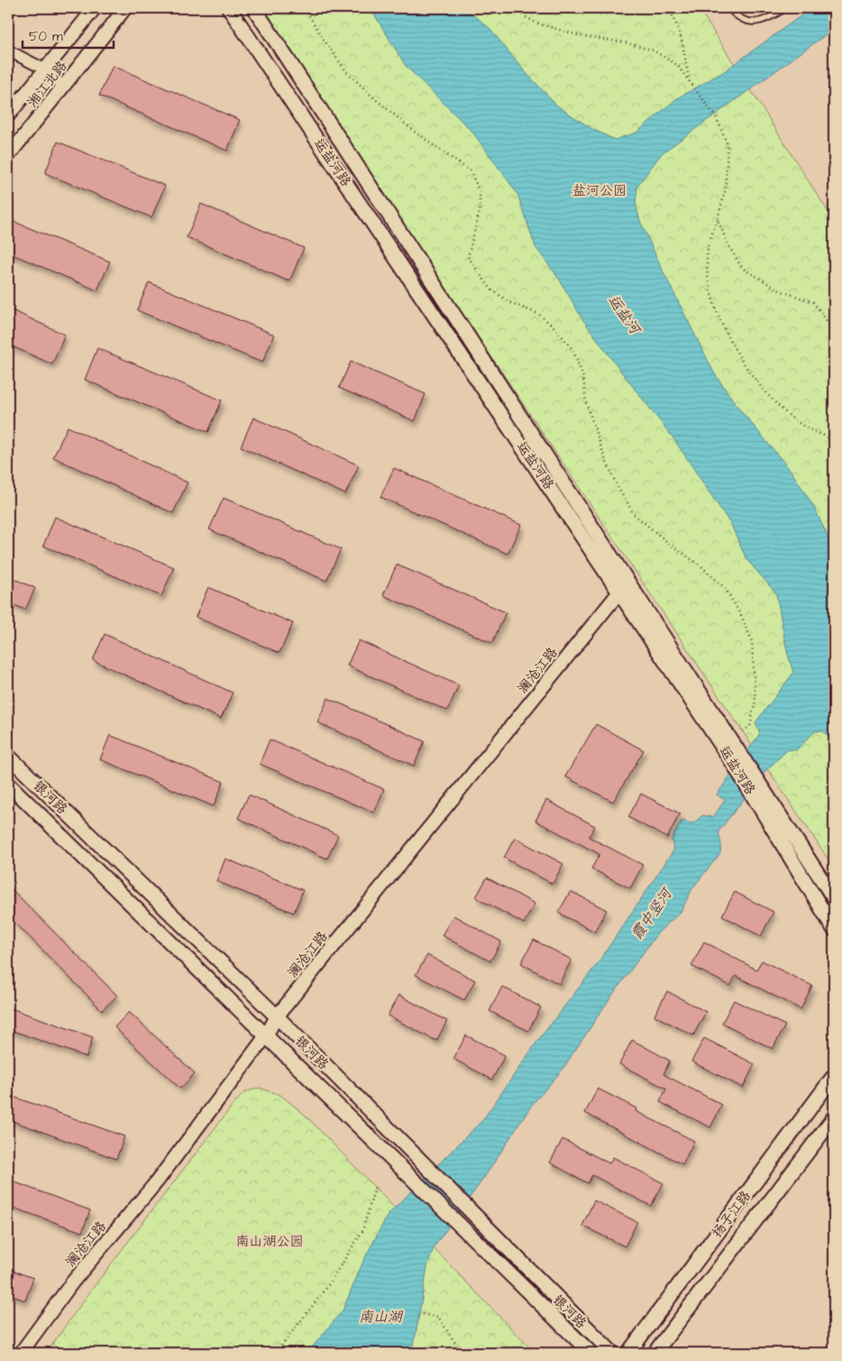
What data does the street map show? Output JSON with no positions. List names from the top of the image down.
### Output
{
  "streets": {
    "main road": ["运盐河路", "银河路", "扬子江路"],
    "street": ["湘江北路", "澜沧江路"]
  },
  "crossings": [
    ["运盐河路", "澜沧江路"],
    ["澜沧江路", "银河路"]
  ],
  "water": ["运盐河", "霞中竖河", "南山湖"],
  "parks": ["盐河公园", "南山湖公园"],
  "scale_bar": "50 m"
}
